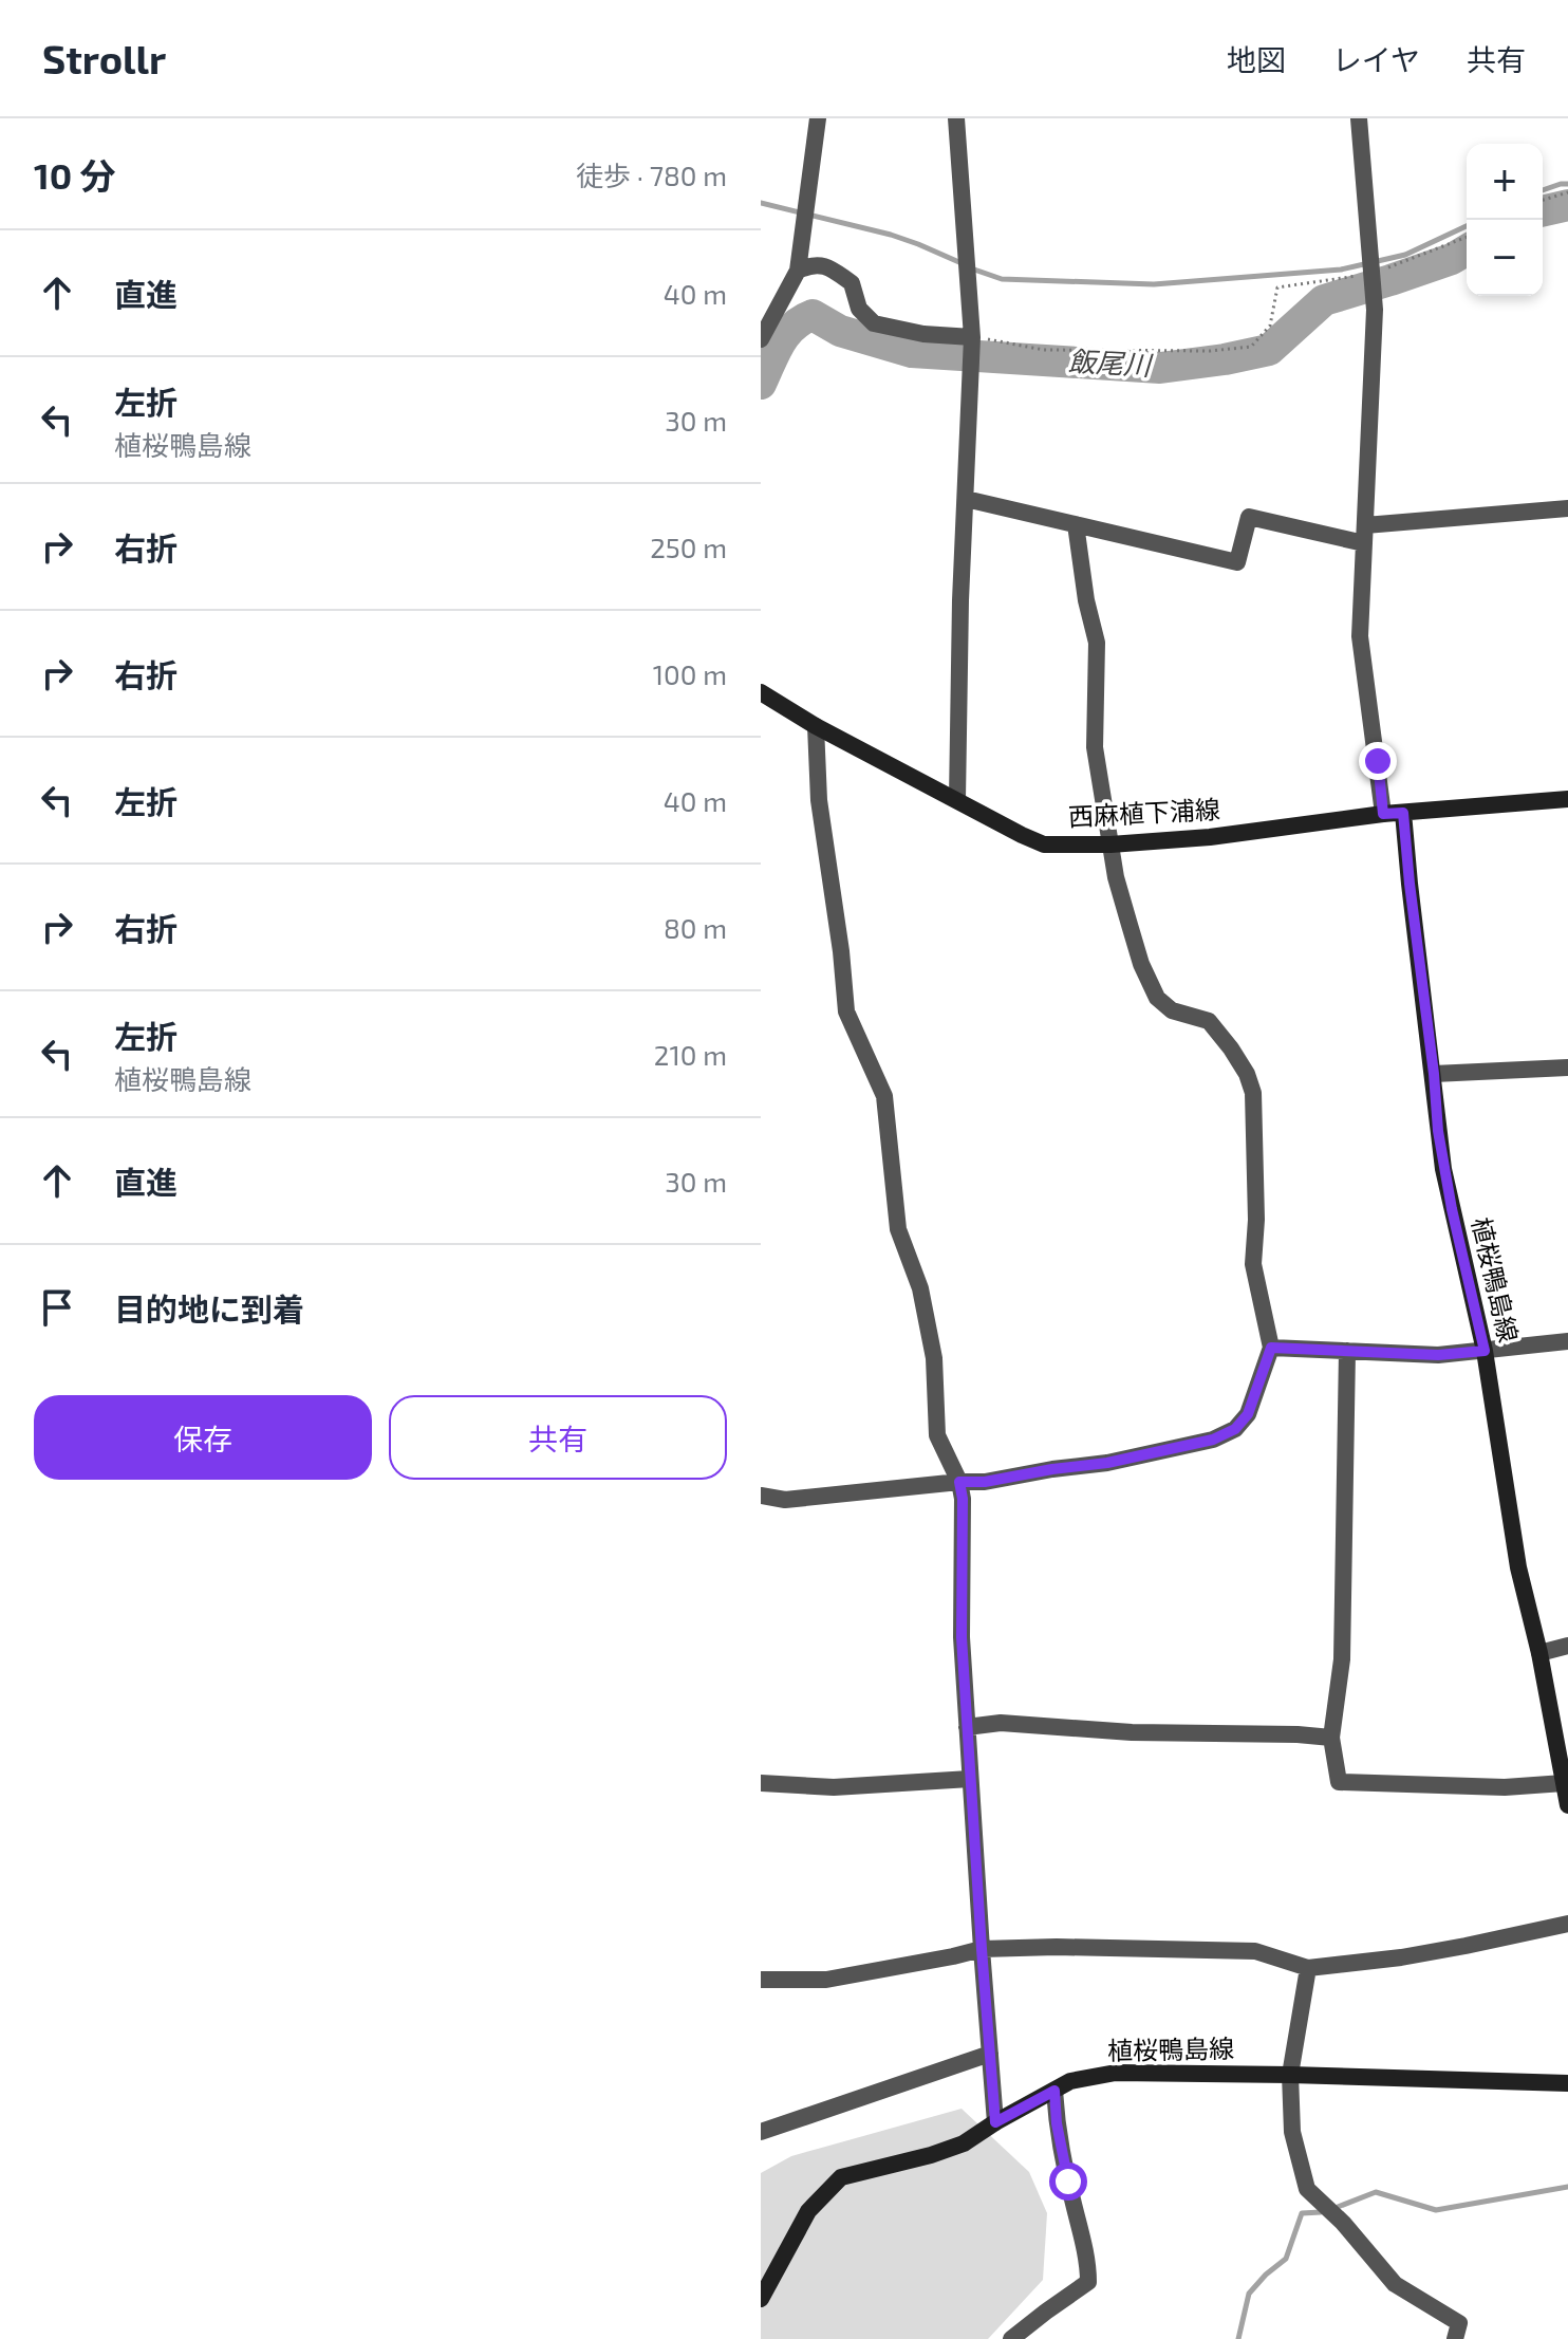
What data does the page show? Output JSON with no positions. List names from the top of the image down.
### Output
{
  "streets": {
    "main road": ["西麻植下浦線", "植桜鴨島線"]
  },
  "crossings": [
    ["西麻植下浦線", "植桜鴨島線"]
  ],
  "water": ["飯尾川"],
  "page": {
    "header": "Strollr",
    "nav": ["地図", "レイヤ", "共有"],
    "heading": ["10 分", "徒歩 · 780 m"],
    "map_buttons": ["+", "−"],
    "list": [
      ["直進", "40 m"],
      ["左折", "植桜鴨島線", "30 m"],
      ["右折", "250 m"],
      ["右折", "100 m"],
      ["左折", "40 m"],
      ["右折", "80 m"],
      ["左折", "植桜鴨島線", "210 m"],
      ["直進", "30 m"],
      "目的地に到着"
    ],
    "buttons": ["保存", "共有"]
  }
}
